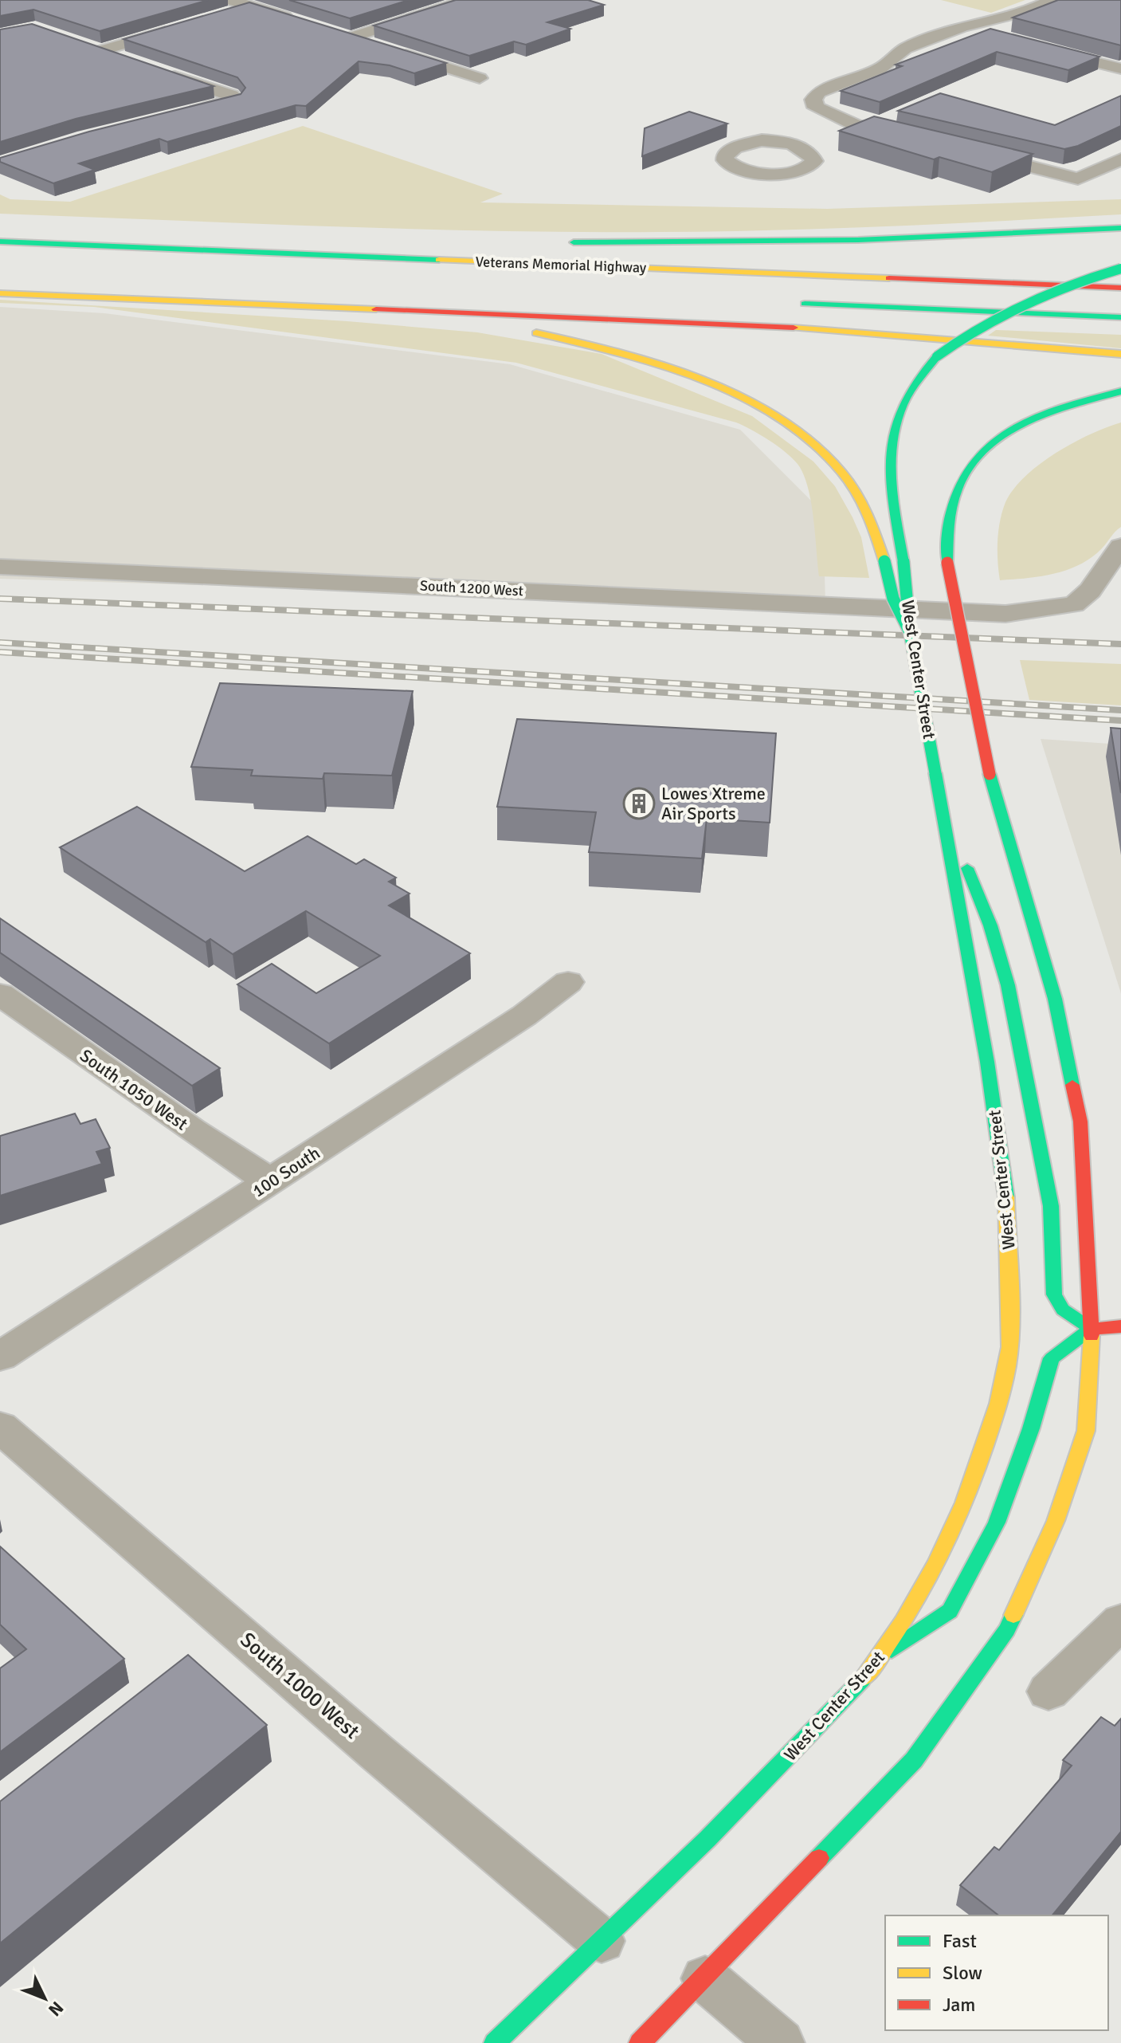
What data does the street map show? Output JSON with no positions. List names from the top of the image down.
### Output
{
  "streets": {
    "main road": ["Veterans Memorial Highway", "West Center Street"],
    "street": [
      "South 1200 West",
      "South 1050 West",
      "100 South",
      "South 1000 West"
    ]
  },
  "crossings": [
    ["West Center Street", "South 1000 West"],
    ["South 1050 West", "100 South"]
  ],
  "places": {
    "building": ["Lowes Xtreme Air Sports"]
  },
  "legend": ["Fast", "Slow", "Jam"],
  "north": "bottom right"
}
